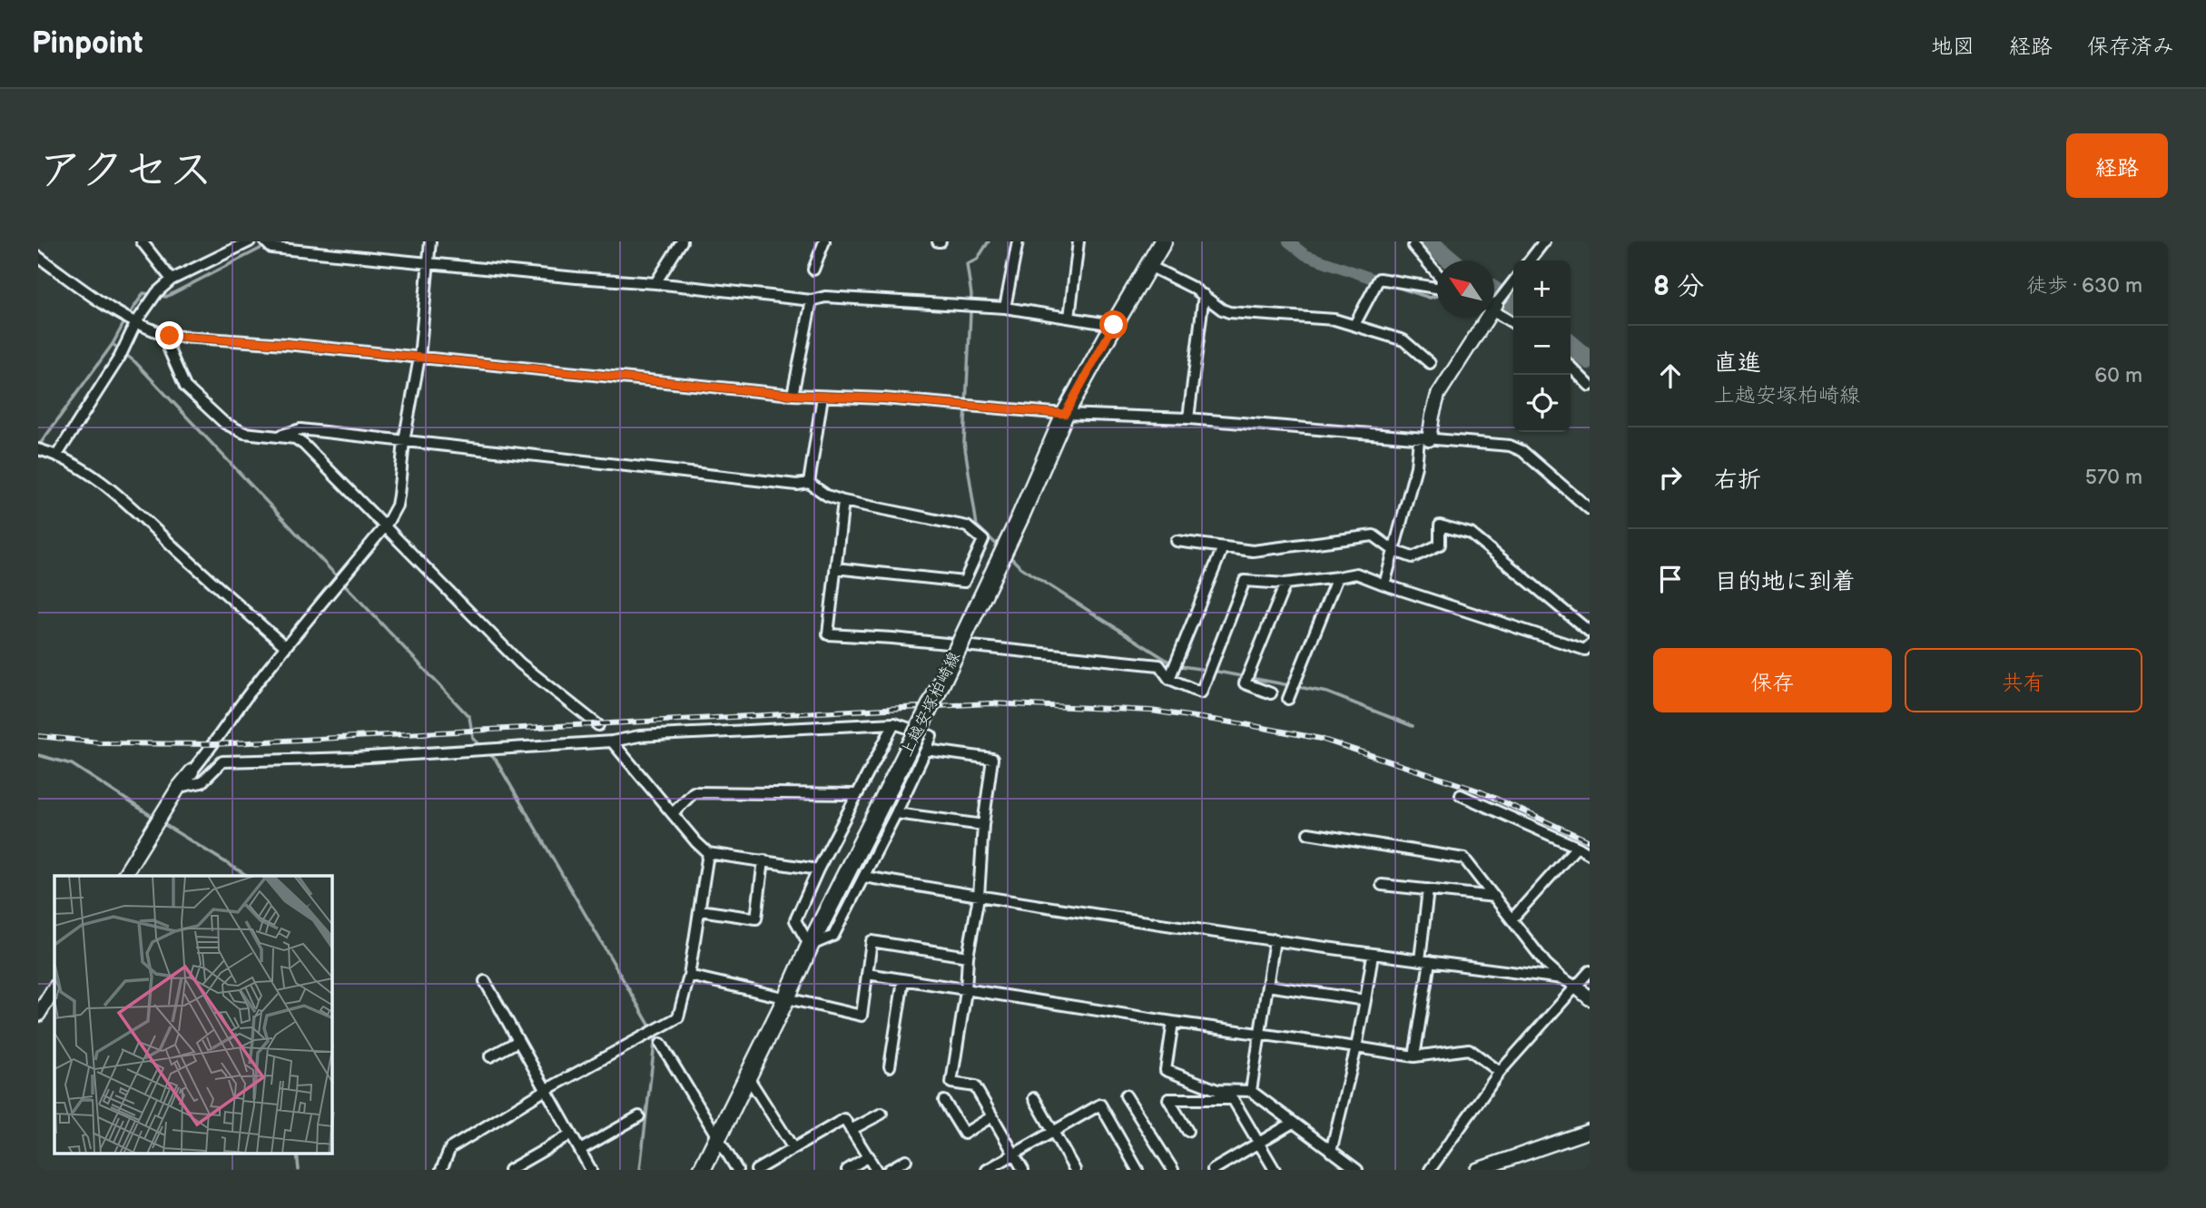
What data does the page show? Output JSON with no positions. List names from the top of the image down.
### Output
{
  "streets": {
    "main road": ["上越安塚柏崎線"]
  },
  "north": "top left",
  "page": {
    "header": "Pinpoint",
    "nav": ["地図", "経路", "保存済み"],
    "title": "アクセス",
    "buttons": [
      "経路",
      ["保存", "共有"]
    ],
    "heading": ["8 分", "徒歩 · 630 m"],
    "map_buttons": ["+", "−"],
    "list": [
      ["直進", "上越安塚柏崎線", "60 m"],
      ["右折", "570 m"],
      "目的地に到着"
    ]
  }
}
